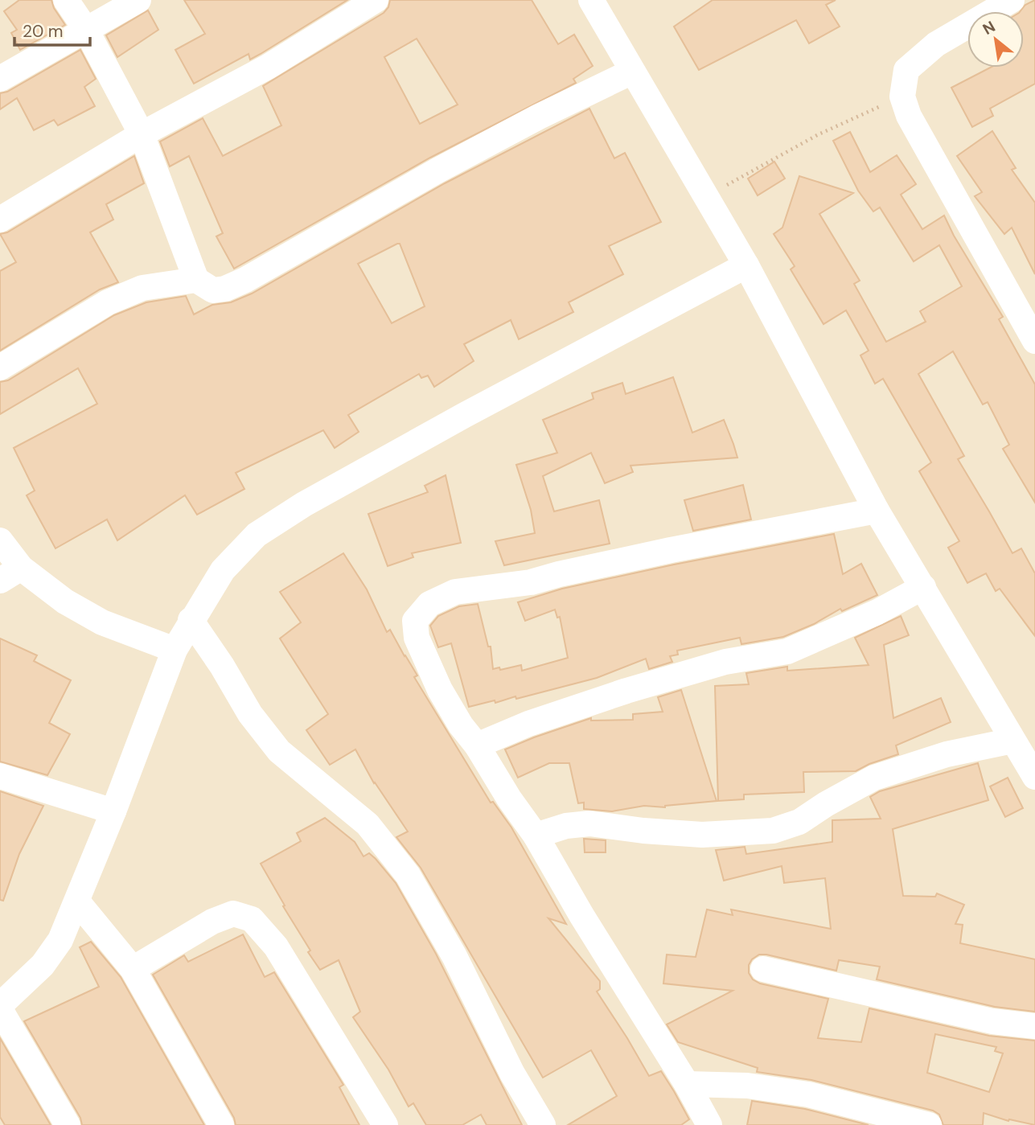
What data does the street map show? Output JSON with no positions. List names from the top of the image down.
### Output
{
  "scale_bar": "20 m",
  "north": "top left"
}
